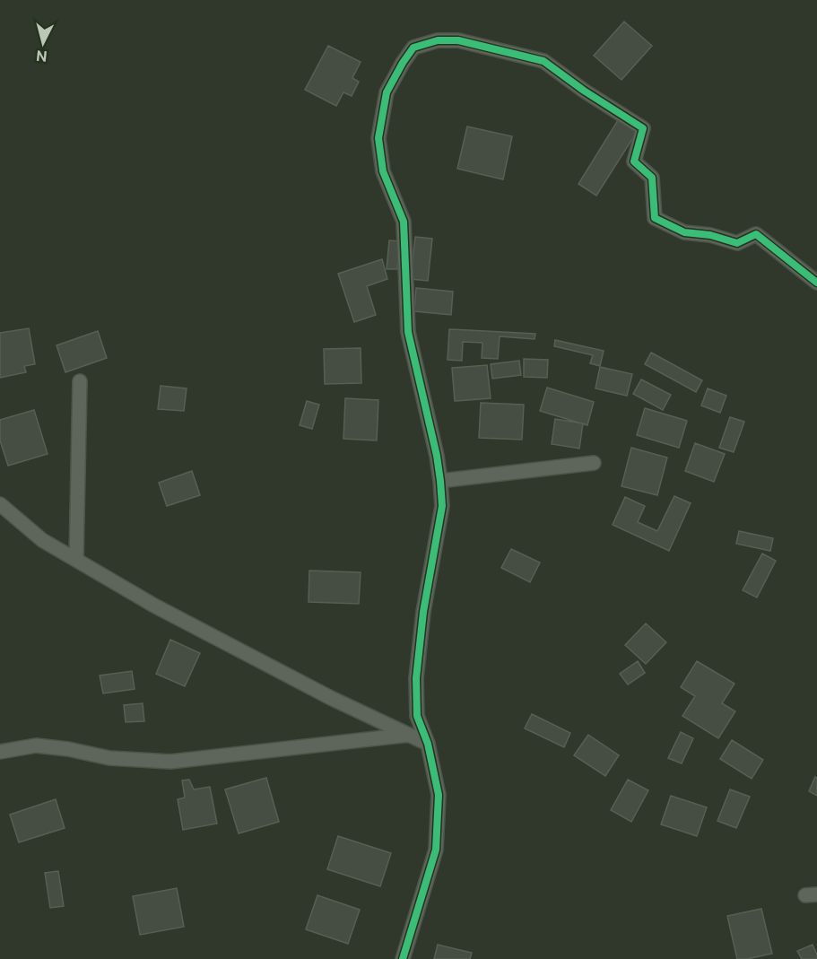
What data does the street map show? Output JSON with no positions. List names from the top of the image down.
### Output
{
  "north": "bottom"
}
